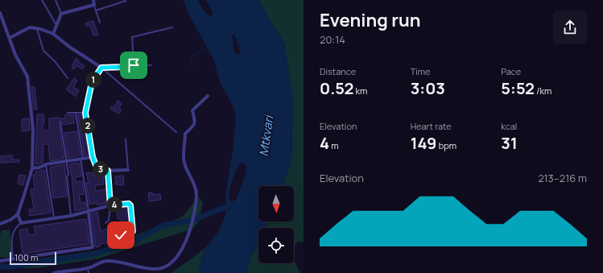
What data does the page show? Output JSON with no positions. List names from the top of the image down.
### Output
{
  "water": ["Mtkvari"],
  "scale_bar": "100 m",
  "north": "bottom",
  "page": {
    "heading": ["Evening run", "20:14"],
    "stats": [
      ["Distance", "0.52 km"],
      ["Time", "3:03"],
      ["Pace", "5:52 /km"],
      ["Elevation", "4 m"],
      ["Heart rate", "149 bpm"],
      ["kcal", "31"]
    ],
    "pins": [
      "1",
      "2",
      "3",
      "4"
    ],
    "chart": ["Elevation", "213–216 m"],
    "scale": "100 m"
  }
}
